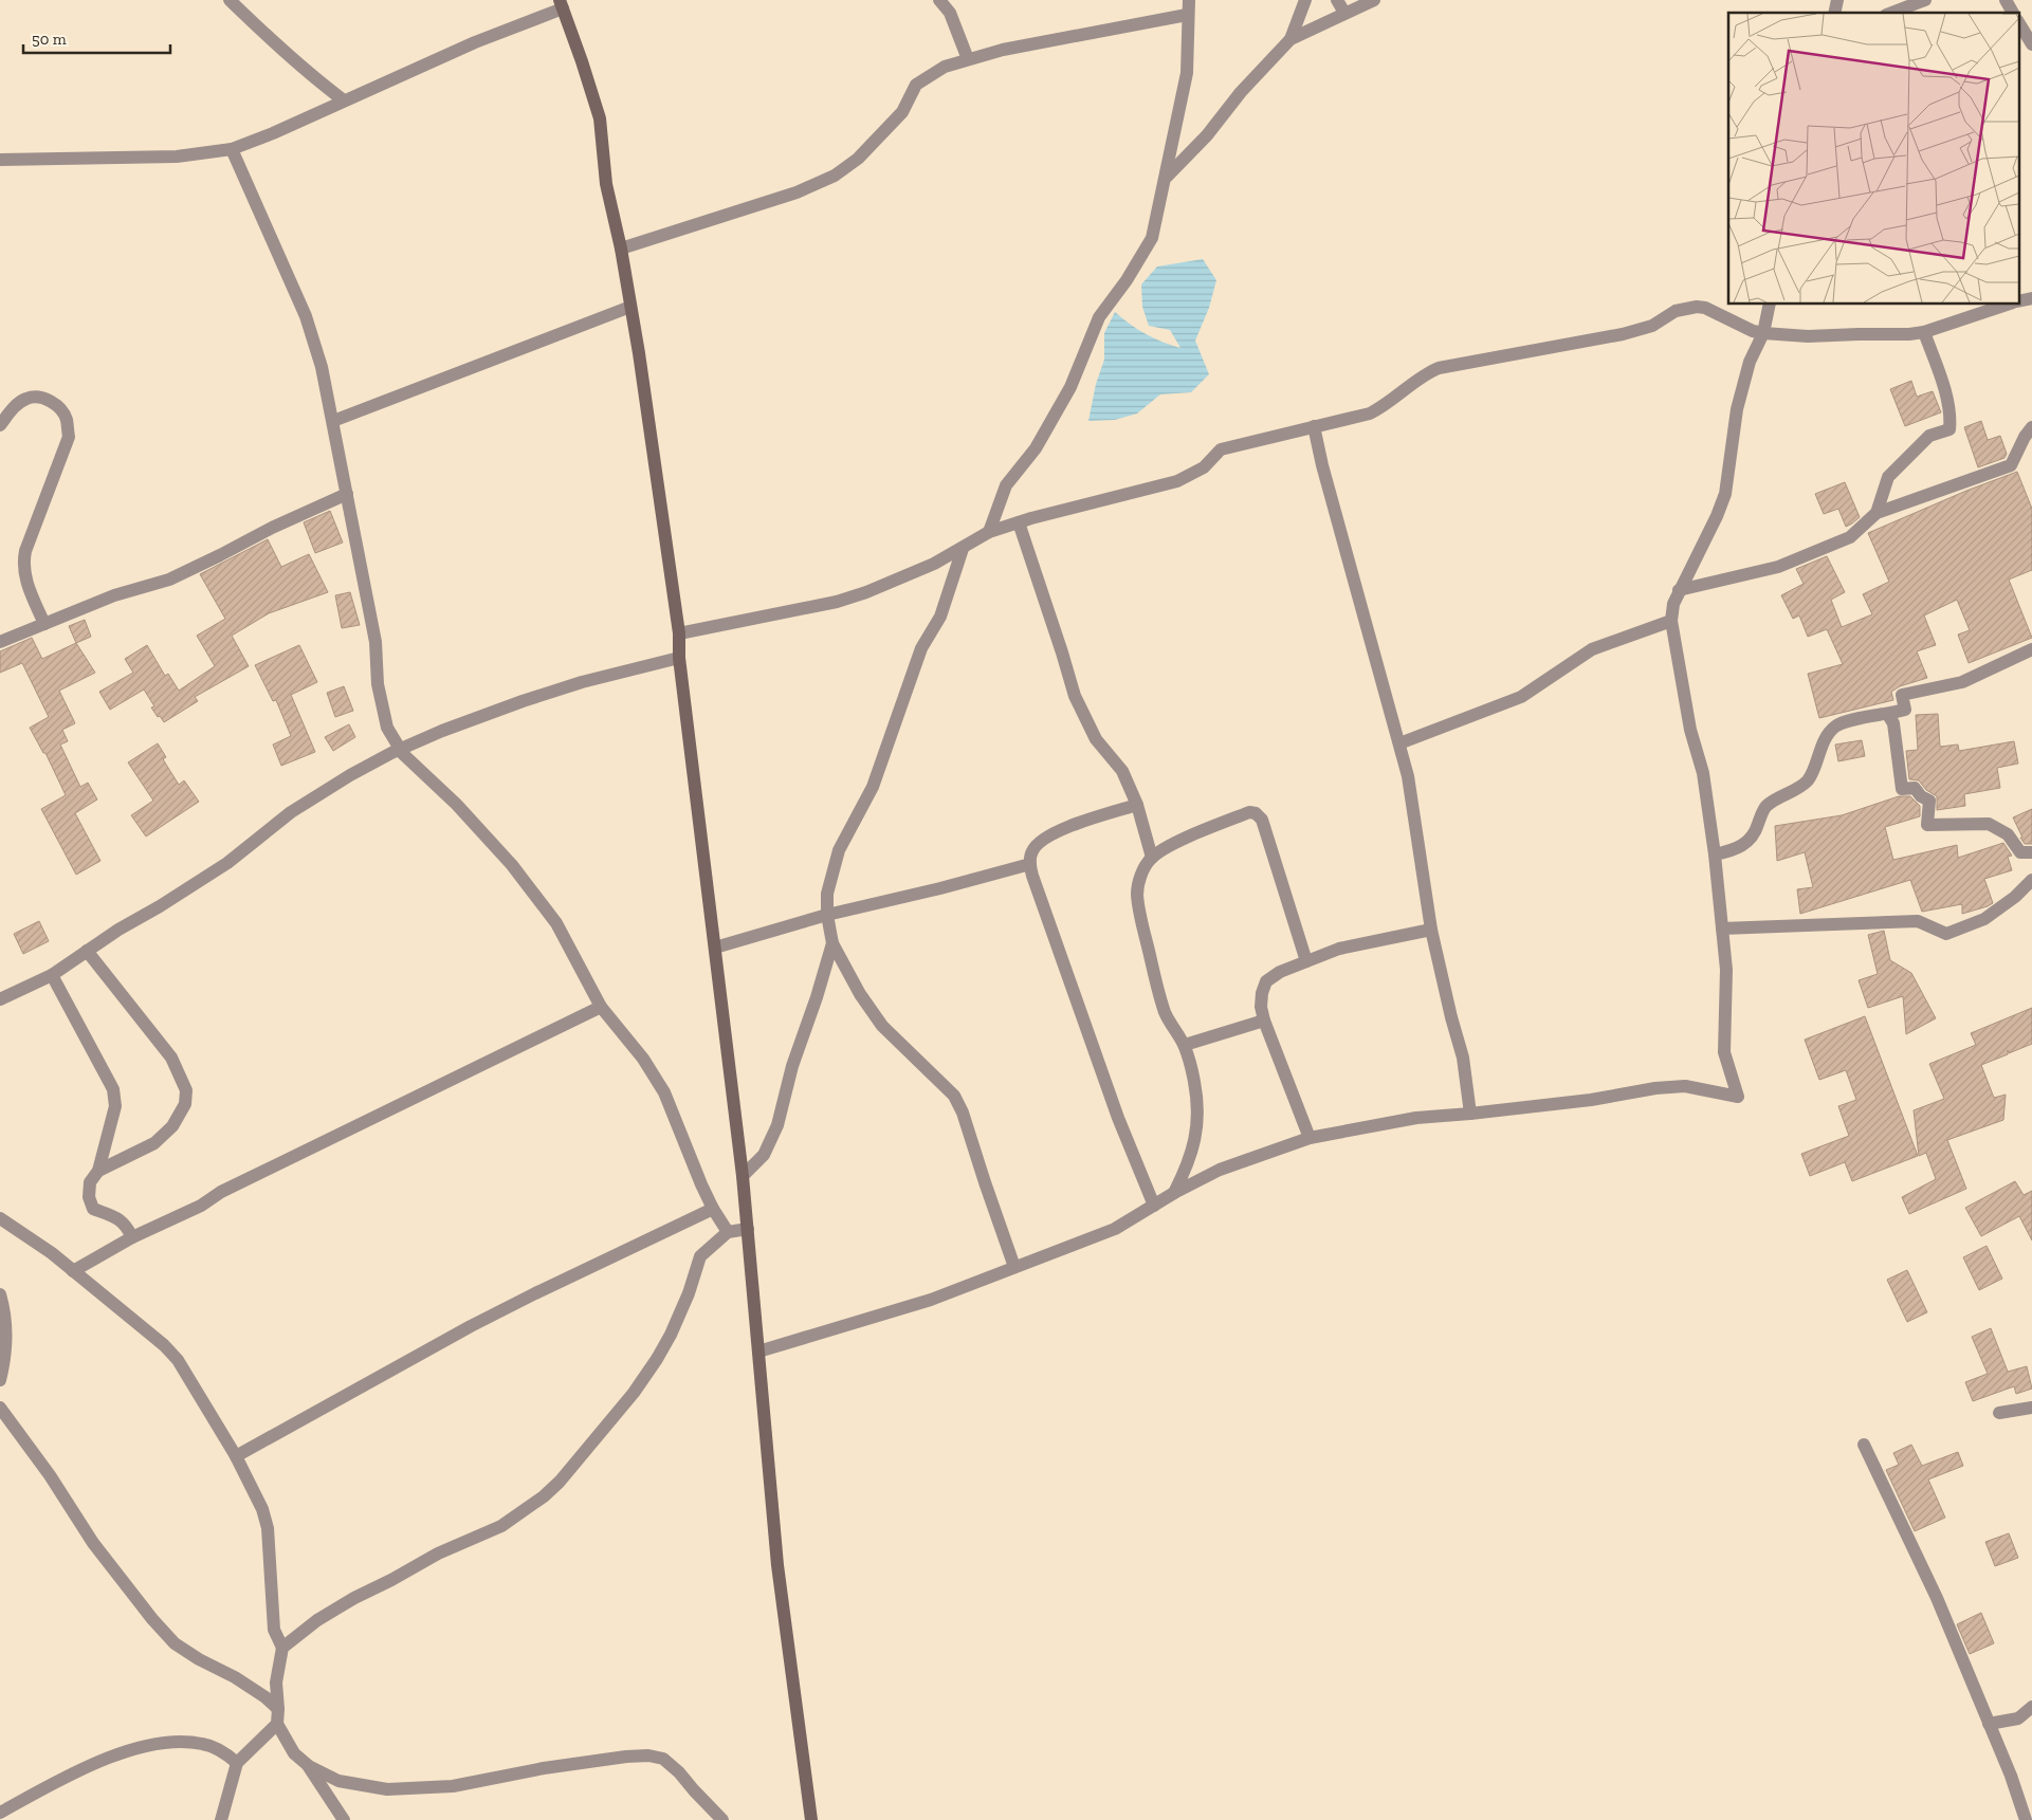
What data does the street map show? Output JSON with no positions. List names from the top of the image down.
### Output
{
  "scale_bar": "50 m"
}
